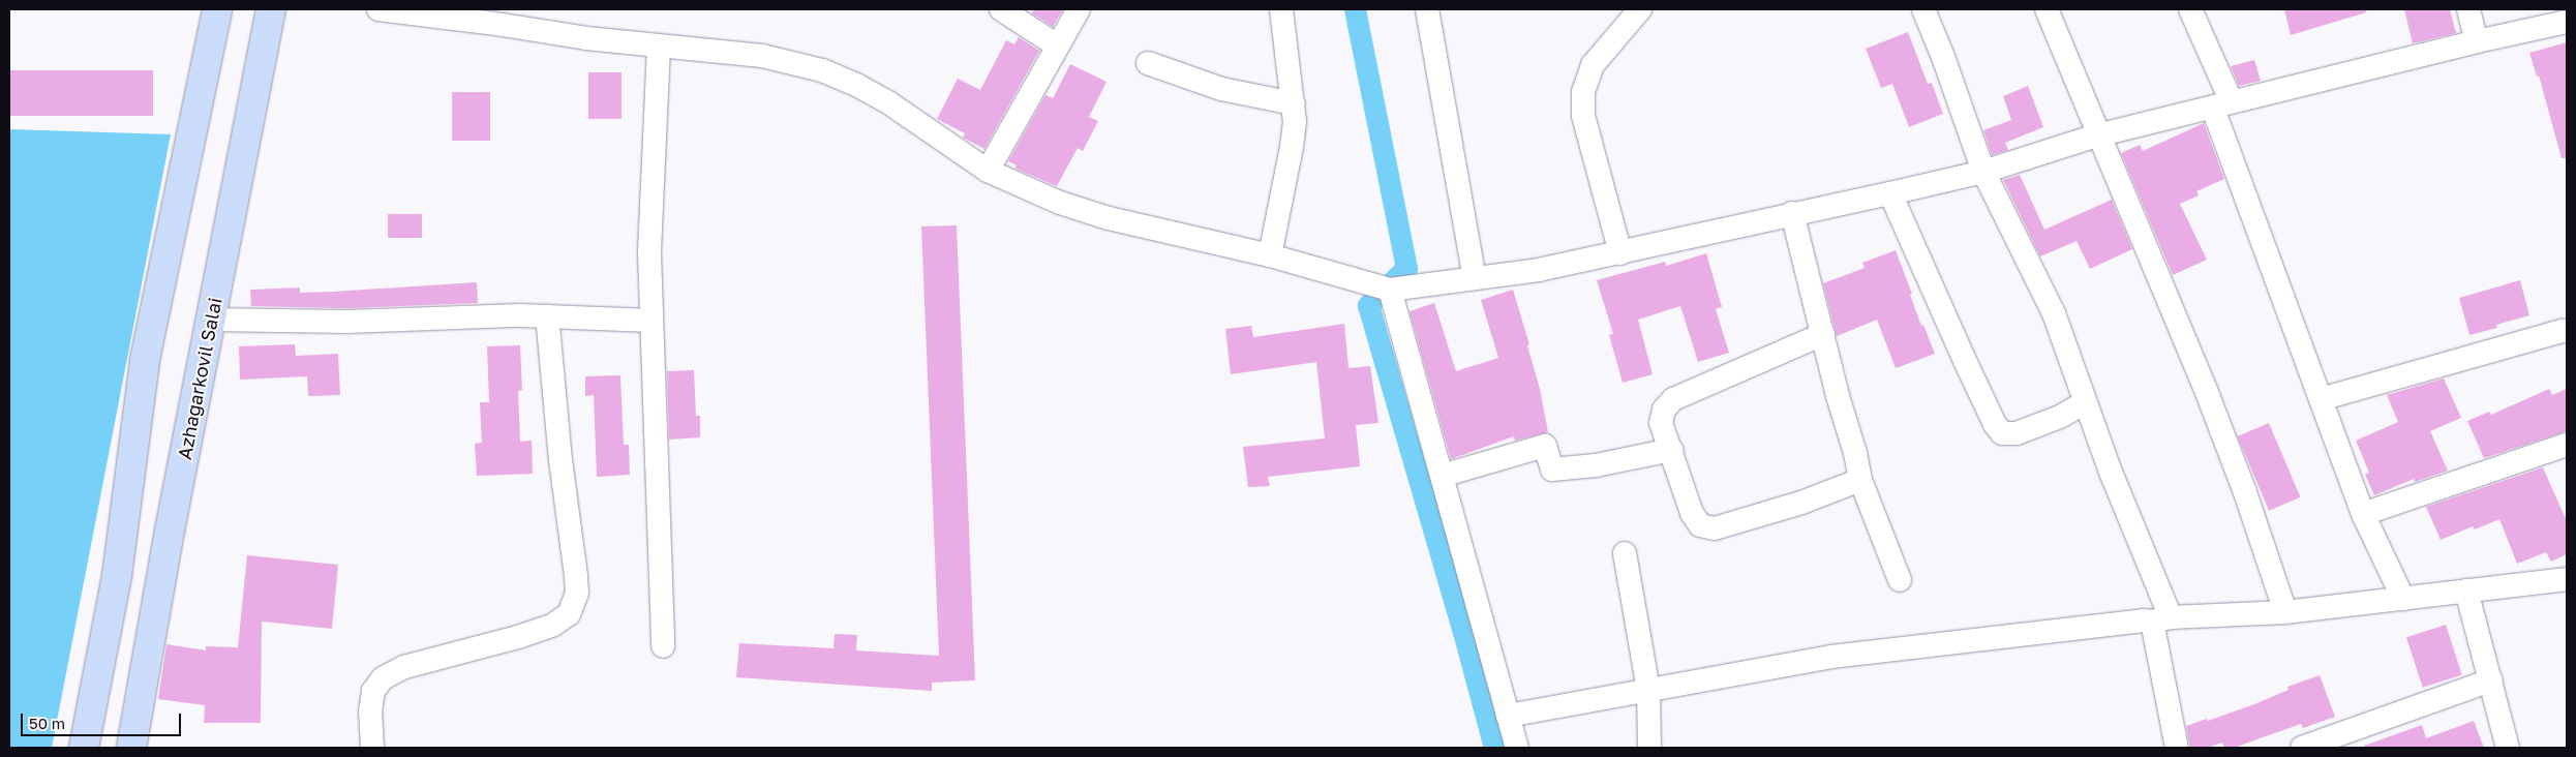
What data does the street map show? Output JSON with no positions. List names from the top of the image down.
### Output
{
  "streets": {
    "main road": ["Azhagarkovil Salai"]
  },
  "scale_bar": "50 m"
}
